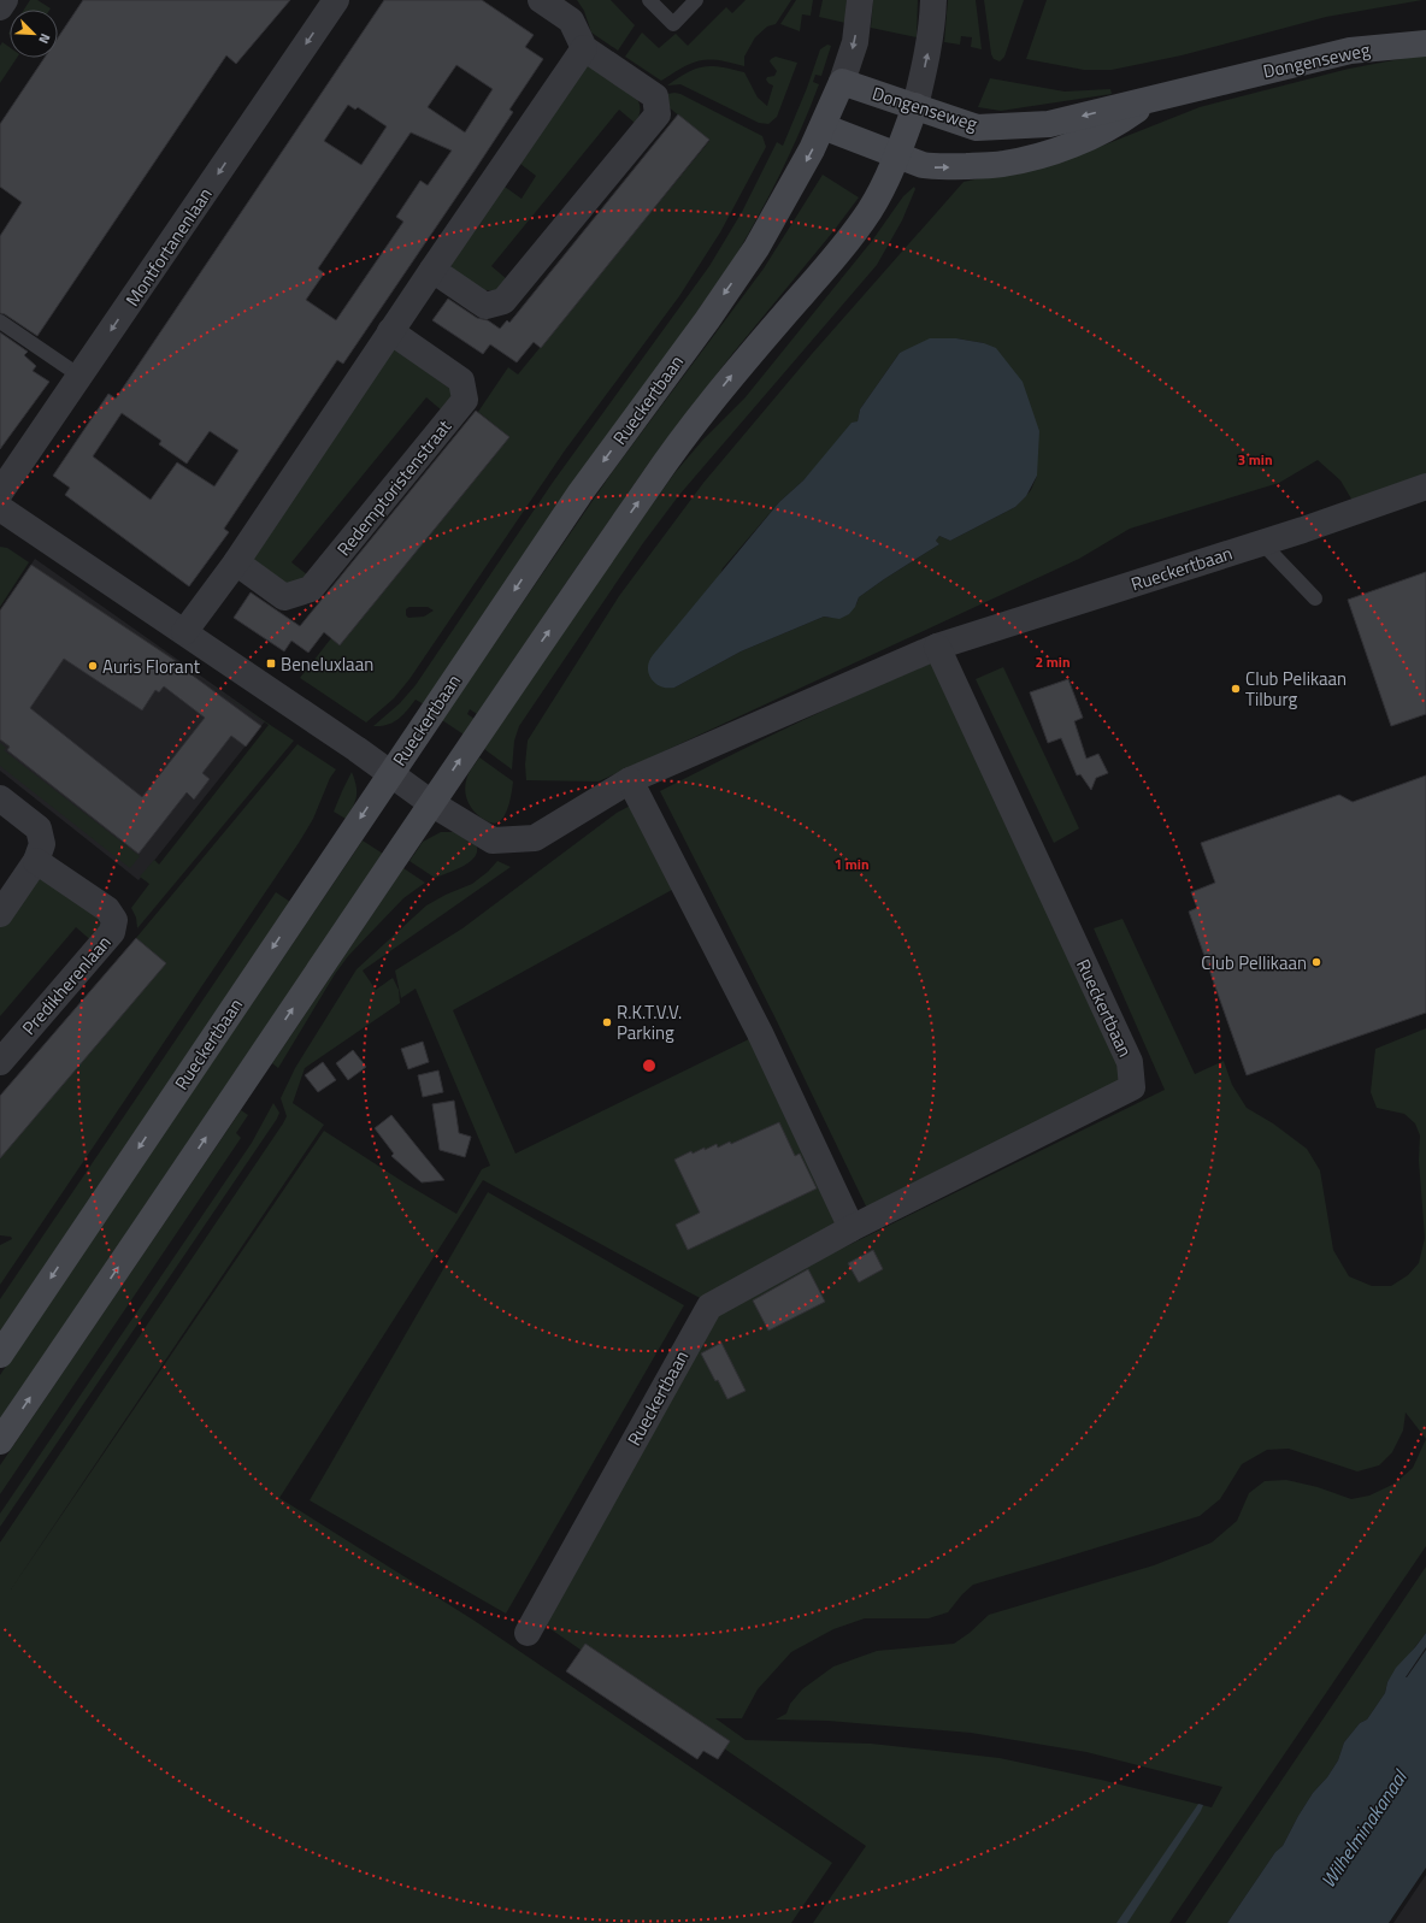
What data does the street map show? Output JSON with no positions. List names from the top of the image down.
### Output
{
  "streets": {
    "main road": ["Dongenseweg", "Rueckertbaan"],
    "street": ["Montfortanenlaan", "Redemptoristenstraat", "Predikherenlaan"]
  },
  "crossings": [
    ["Dongenseweg", "Rueckertbaan"]
  ],
  "water": ["Wilhelminakanaal"],
  "places": {
    "transit": ["Beneluxlaan"],
    "other": [
      "Auris Florant",
      "Club Pelikaan Tilburg",
      "Club Pellikaan",
      "R.K.T.V.V. Parking"
    ]
  },
  "north": "bottom right",
  "rings": ["3 min", "2 min", "1 min"]
}
